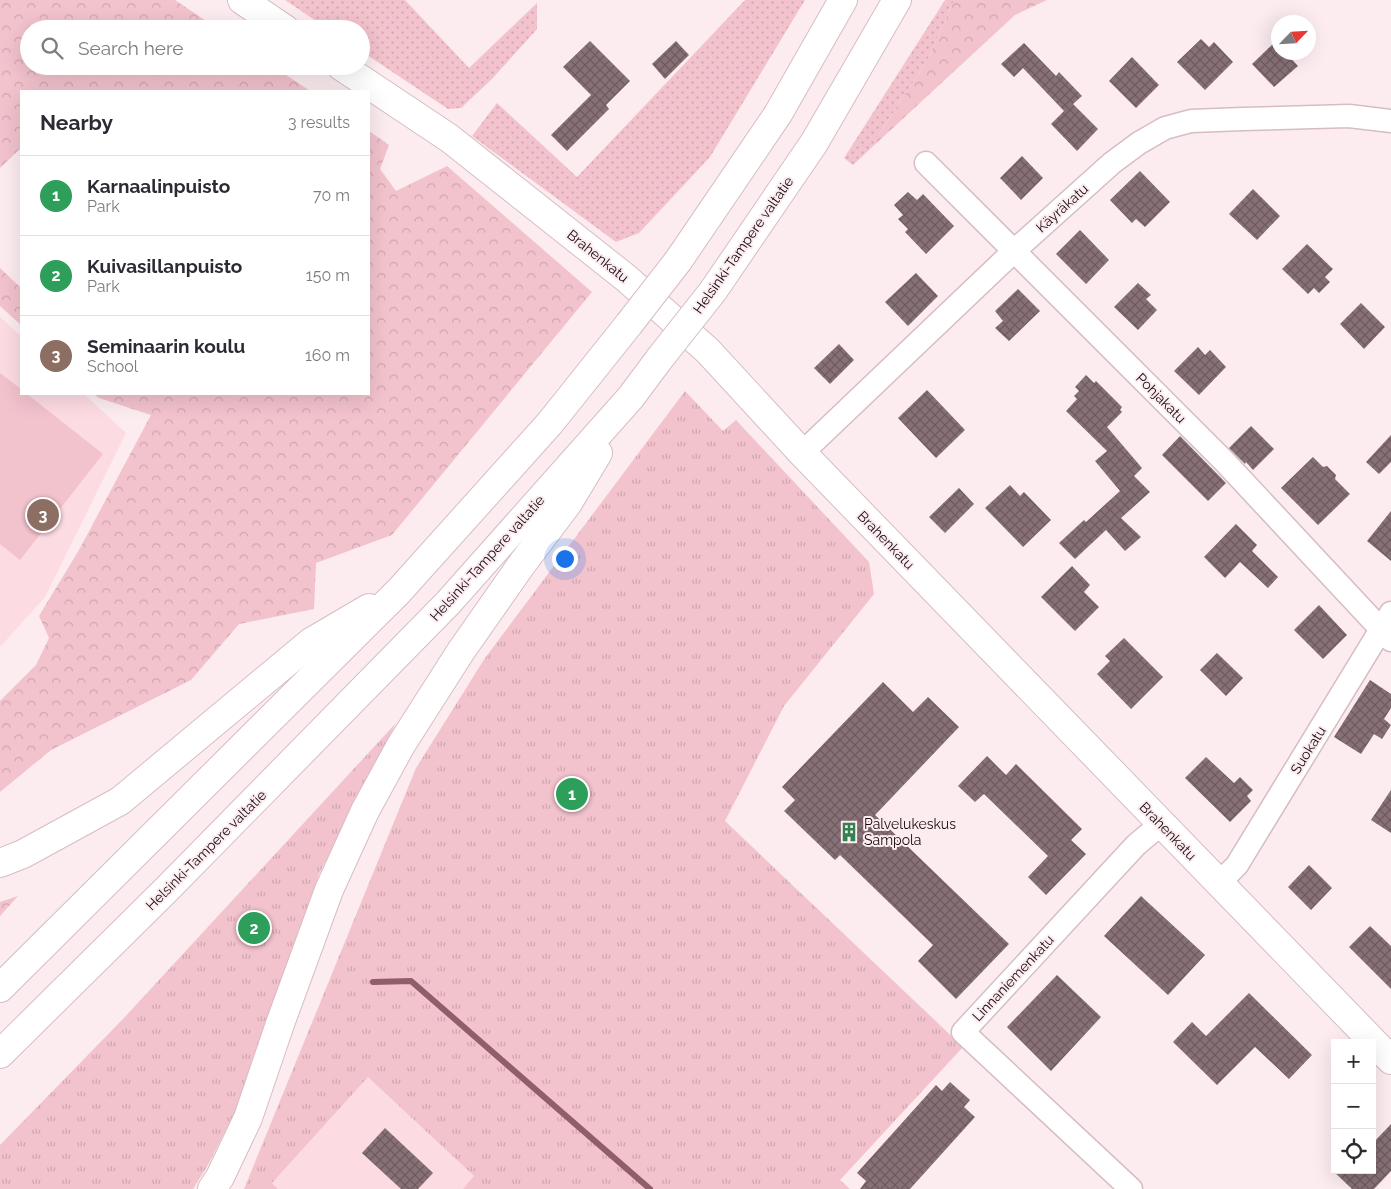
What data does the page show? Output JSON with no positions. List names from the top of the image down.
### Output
{
  "streets": {
    "main road": ["Helsinki-Tampere valtatie", "Brahenkatu"],
    "street": [
      "Käyräkatu",
      "Pohjakatu",
      "Suokatu",
      "Linnaniemenkatu"
    ]
  },
  "crossings": [
    ["Käyräkatu", "Brahenkatu"],
    ["Käyräkatu", "Pohjakatu"],
    ["Brahenkatu", "Suokatu"],
    ["Brahenkatu", "Linnaniemenkatu"],
    ["Pohjakatu", "Suokatu"]
  ],
  "places": {
    "building": ["Palvelukeskus Sampola"]
  },
  "north": "top right",
  "page": {
    "search": "Search here",
    "heading": ["Nearby", "3 results"],
    "list": [
      {
        "mark": "1",
        "name": "Karnaalinpuisto",
        "note": "Park",
        "value": "70 m"
      },
      {
        "mark": "2",
        "name": "Kuivasillanpuisto",
        "note": "Park",
        "value": "150 m"
      },
      {
        "mark": "3",
        "name": "Seminaarin koulu",
        "note": "School",
        "value": "160 m"
      }
    ],
    "pins": ["3", "1", "2"],
    "map_buttons": ["+", "−"]
  }
}
